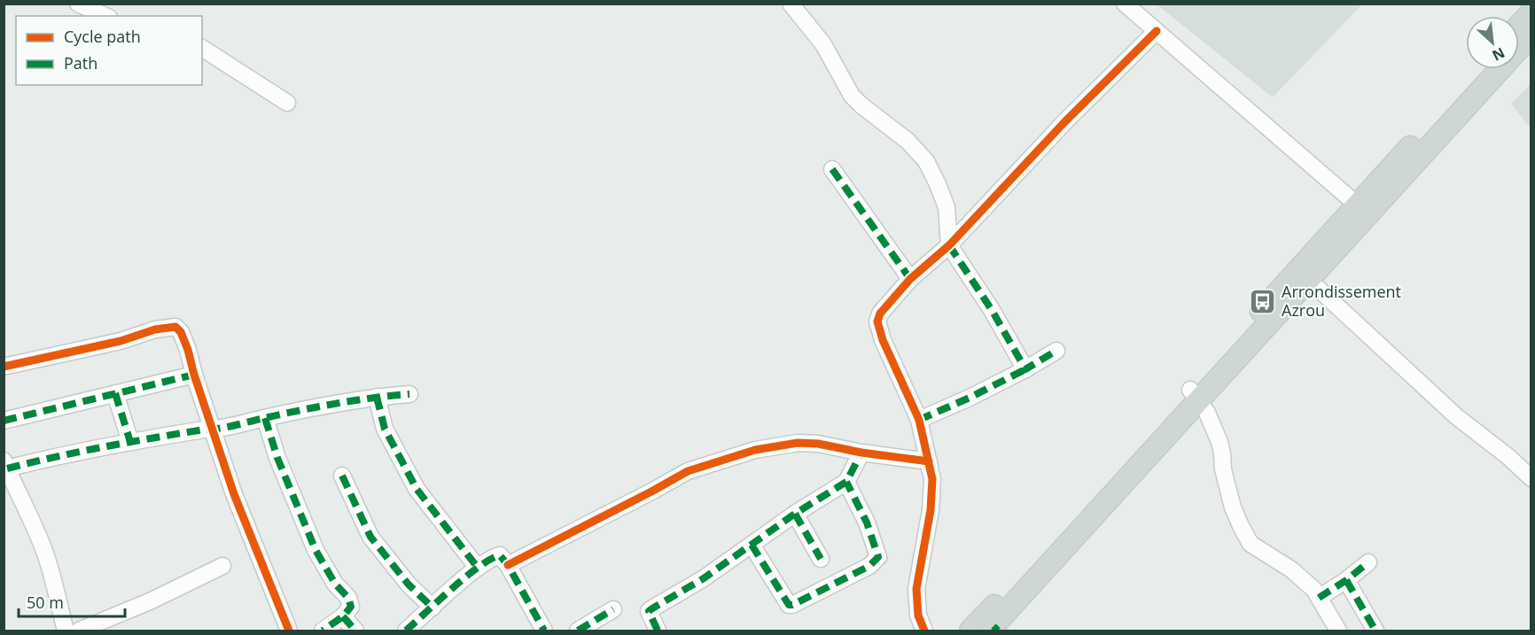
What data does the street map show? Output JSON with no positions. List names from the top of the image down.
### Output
{
  "places": {
    "bus stop": ["Arrondissement Azrou"]
  },
  "legend": ["Cycle path", "Path"],
  "scale_bar": "50 m",
  "north": "bottom right"
}
